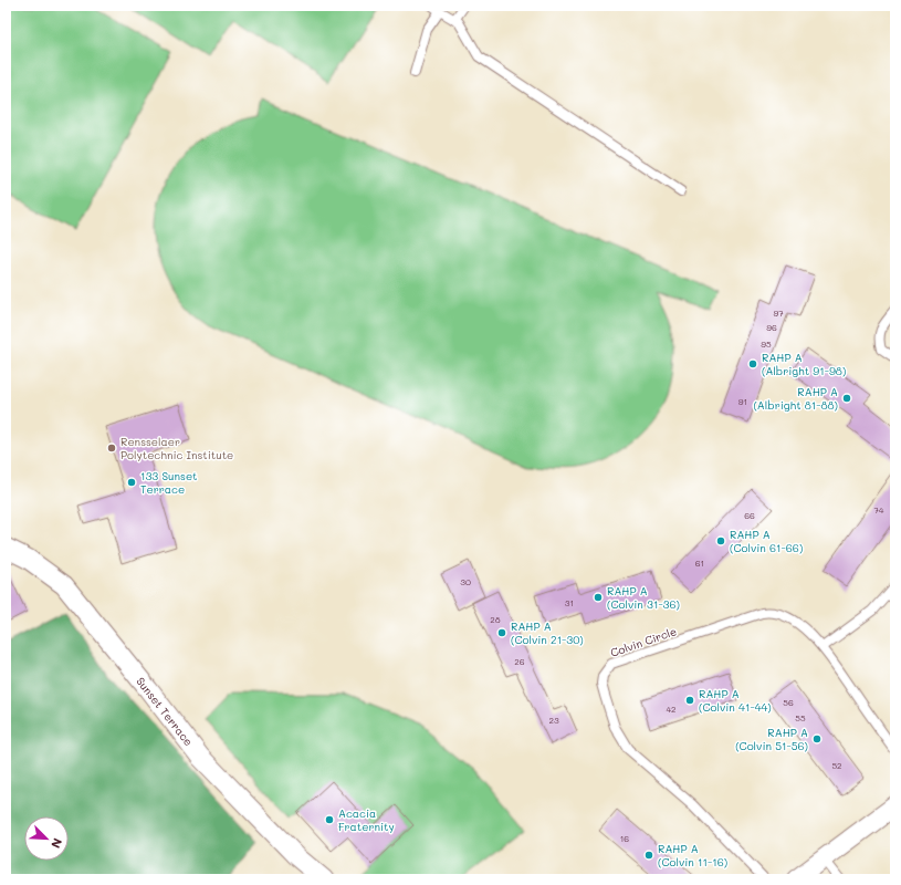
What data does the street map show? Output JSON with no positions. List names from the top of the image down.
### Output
{
  "streets": {
    "street": ["Sunset Terrace"],
    "lane": ["Colvin Circle"]
  },
  "places": [
    "RAHP A (Albright 91-98)",
    "RAHP A (Albright 81-88)",
    "Rensselaer Polytechnic Institute",
    "133 Sunset Terrace",
    "RAHP A (Colvin 61-66)",
    "RAHP A (Colvin 31-36)",
    "RAHP A (Colvin 21-30)",
    "RAHP A (Colvin 41-44)",
    "RAHP A (Colvin 51-56)",
    "Acacia Fraternity",
    "RAHP A (Colvin 11-16)"
  ],
  "house_numbers": [
    "97",
    "96",
    "95",
    "91",
    "74",
    "66",
    "61",
    "30",
    "31",
    "28",
    "26",
    "56",
    "42",
    "55",
    "23",
    "52",
    "16"
  ],
  "north": "bottom right"
}
